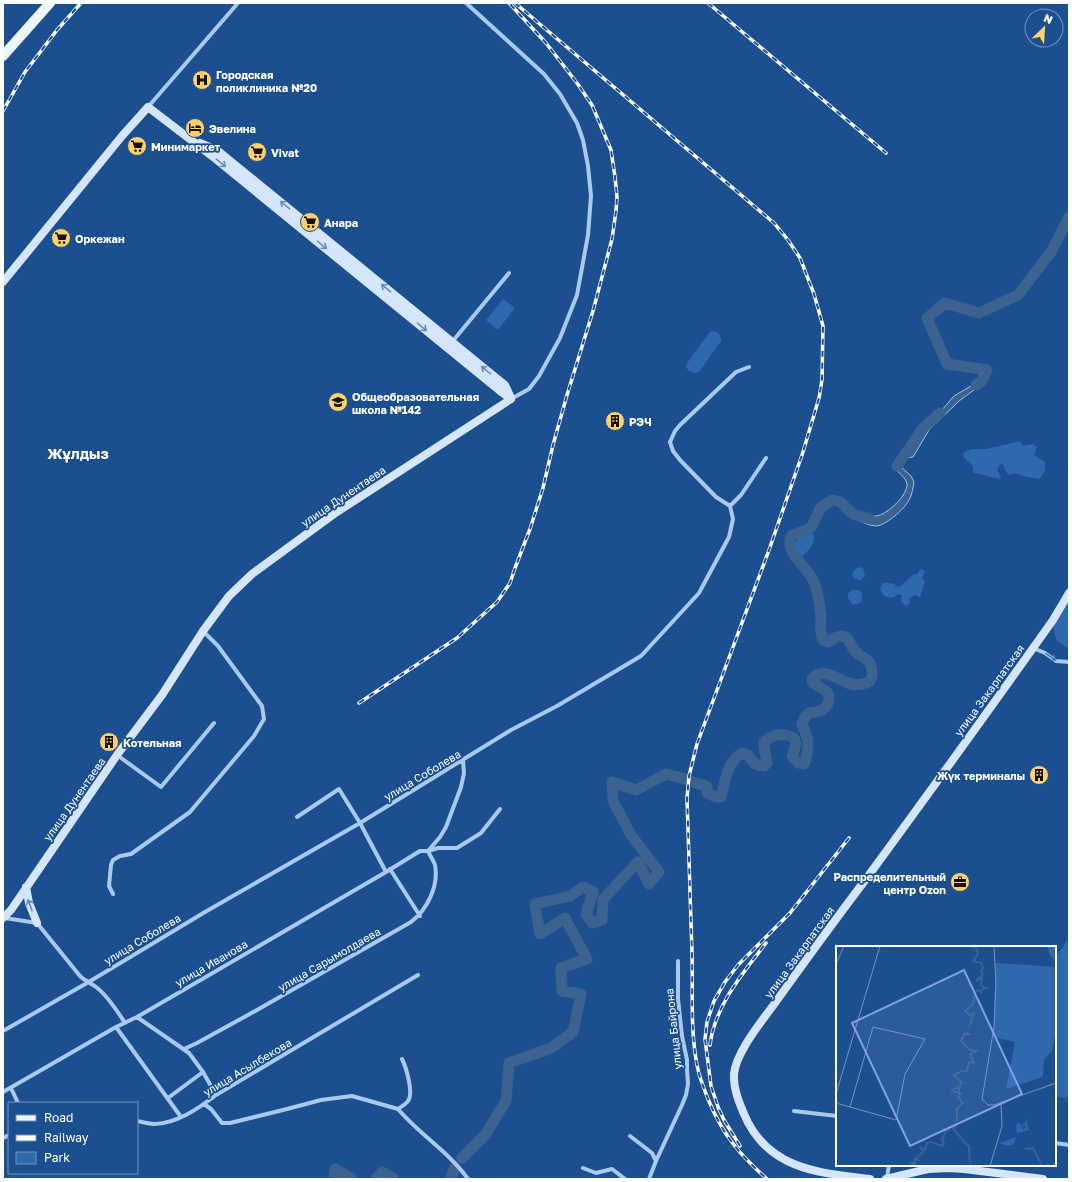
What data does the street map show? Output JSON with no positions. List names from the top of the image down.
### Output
{
  "streets": {
    "street": [
      "улица Дунентаева",
      "улица Закарпатская",
      "улица Соболева",
      "улица Сарымолдаева",
      "улица Иванова",
      "улица Байрона",
      "улица Асылбекова"
    ]
  },
  "crossings": [
    ["улица Сарымолдаева", "улица Иванова"]
  ],
  "districts": ["Жұлдыз"],
  "places": {
    "hospital": ["Городская поликлиника №20"],
    "hotel": ["Эвелина"],
    "supermarket": [
      "Минимаркет",
      "Vivat",
      "Анара",
      "Оркежан"
    ],
    "school or university": ["Общеобразовательная школа №142"],
    "building": ["РЭЧ", "Котельная", "Жүк терминалы"],
    "office": ["Распределительный центр Ozon"]
  },
  "legend": ["Road", "Railway", "Park"],
  "north": "top right"
}
